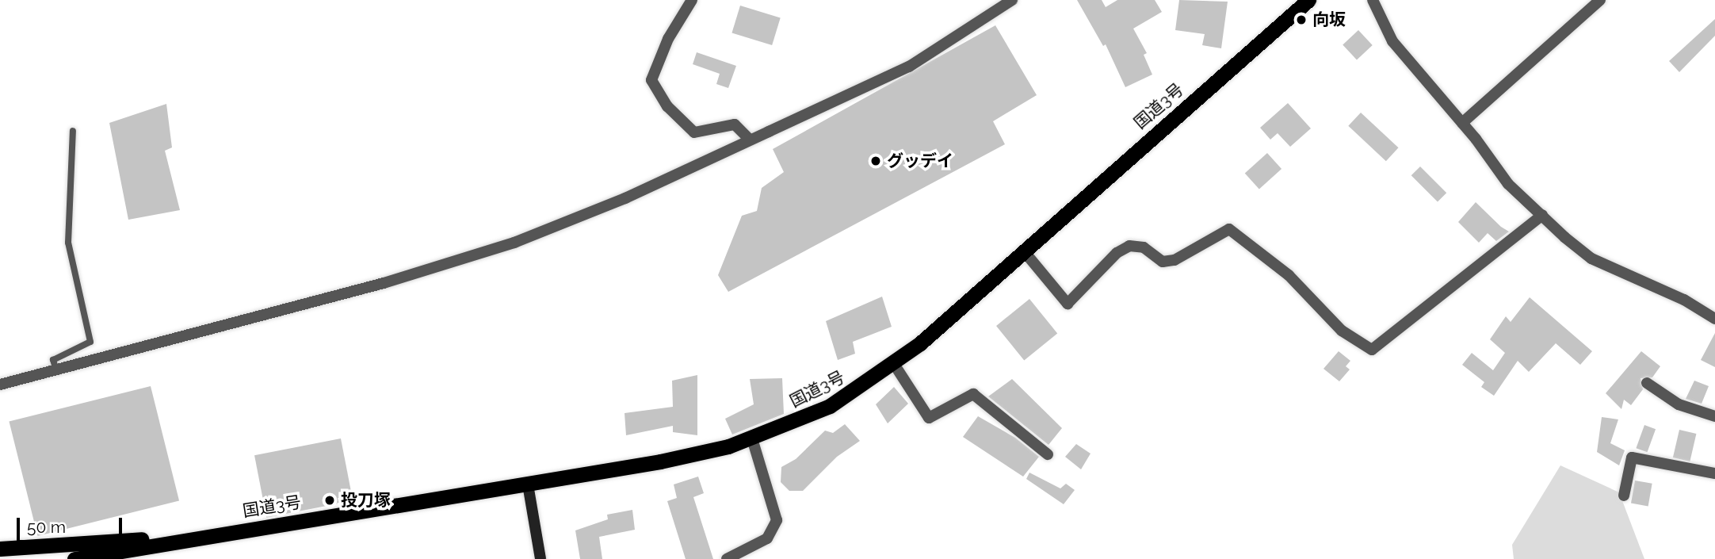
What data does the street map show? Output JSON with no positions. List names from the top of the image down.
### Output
{
  "streets": {
    "highway": ["国道3号"]
  },
  "places": ["向坂", "グッデイ", "投刀塚"],
  "scale_bar": "50 m"
}
